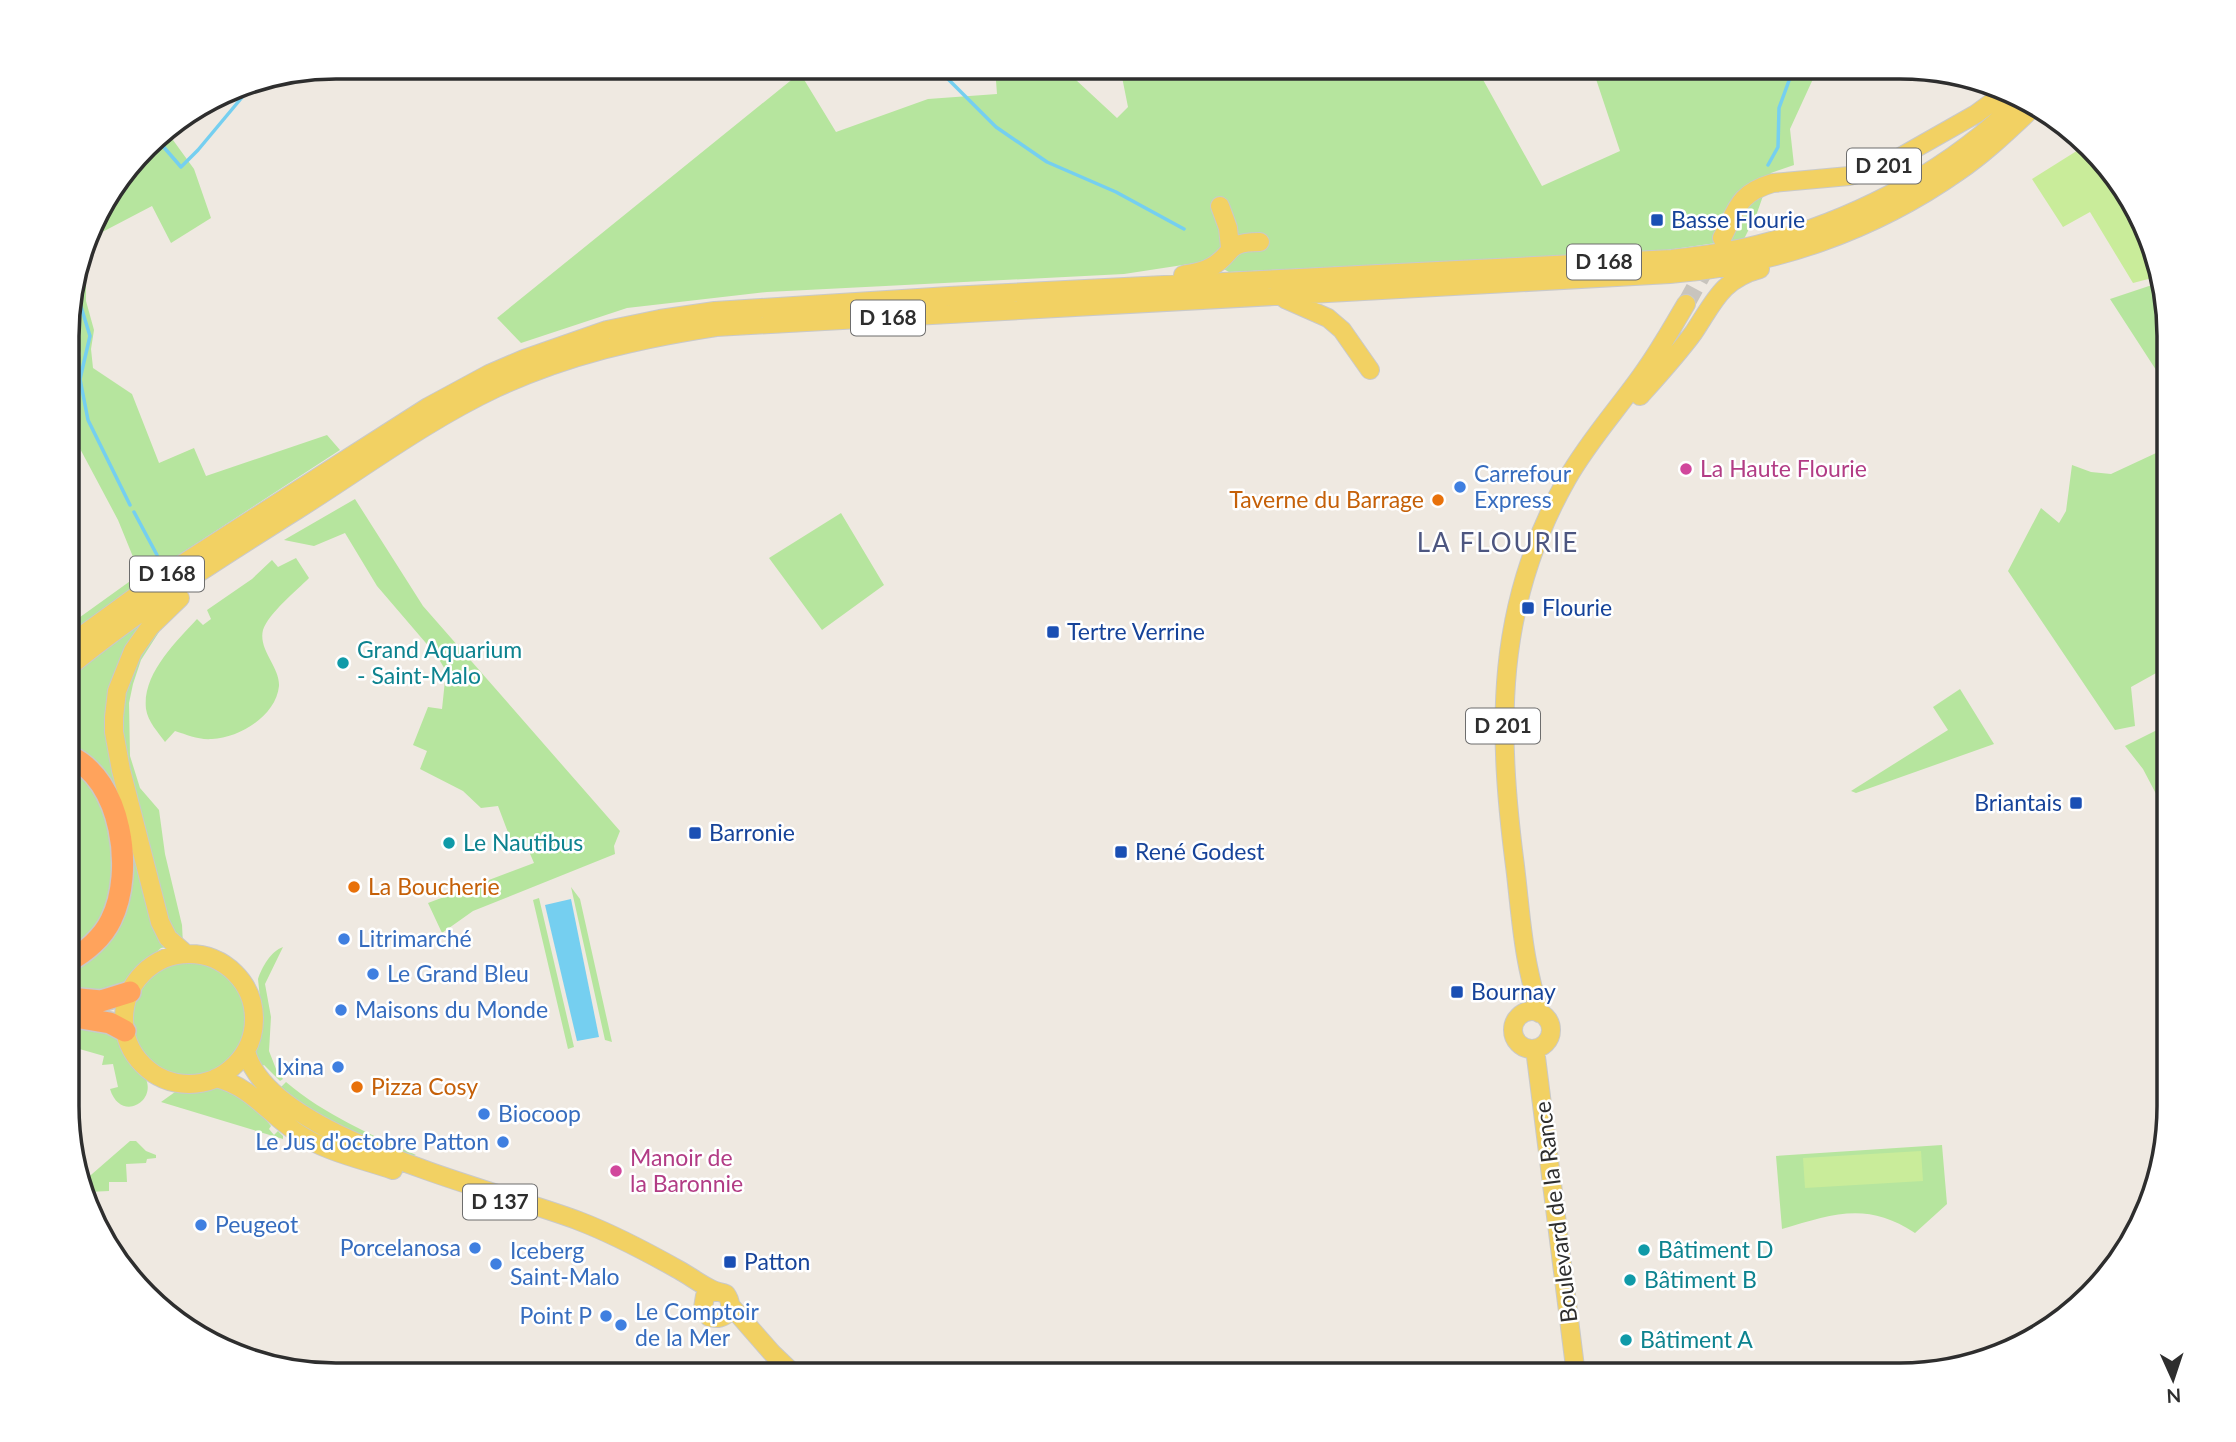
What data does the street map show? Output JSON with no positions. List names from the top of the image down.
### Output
{
  "streets": {
    "main road": [
      "D 201",
      "D 168",
      "D 137",
      "Boulevard de la Rance"
    ]
  },
  "crossings": [
    ["D 201", "Boulevard de la Rance"]
  ],
  "districts": ["LA FLOURIE"],
  "places": {
    "transit": [
      "Basse Flourie",
      "Flourie",
      "Tertre Verrine",
      "Briantais",
      "Barronie",
      "René Godest",
      "Bournay",
      "Patton"
    ],
    "other": [
      "La Haute Flourie",
      "Carrefour Express",
      "Taverne du Barrage",
      "Grand Aquarium - Saint-Malo",
      "Le Nautibus",
      "La Boucherie",
      "Litrimarché",
      "Le Grand Bleu",
      "Maisons du Monde",
      "Ixina",
      "Pizza Cosy",
      "Biocoop",
      "Le Jus d'octobre Patton",
      "Manoir de la Baronnie",
      "Peugeot",
      "Porcelanosa",
      "Bâtiment D",
      "Iceberg Saint-Malo",
      "Bâtiment B",
      "Point P",
      "Le Comptoir de la Mer",
      "Bâtiment A"
    ]
  },
  "north": "bottom"
}
